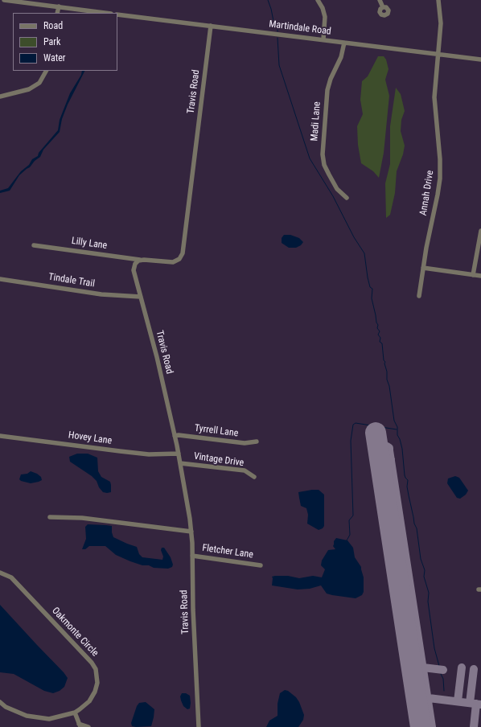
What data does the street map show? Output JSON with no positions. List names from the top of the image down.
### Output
{
  "streets": {
    "street": [
      "Martindale Road",
      "Travis Road",
      "Madi Lane",
      "Annah Drive",
      "Lilly Lane",
      "Tindale Trail",
      "Tyrrell Lane",
      "Hovey Lane",
      "Vintage Drive",
      "Fletcher Lane",
      "Oakmonte Circle"
    ]
  },
  "crossings": [
    ["Martindale Road", "Travis Road"],
    ["Martindale Road", "Madi Lane"],
    ["Martindale Road", "Annah Drive"],
    ["Travis Road", "Lilly Lane"],
    ["Travis Road", "Tindale Trail"],
    ["Travis Road", "Tyrrell Lane"],
    ["Travis Road", "Hovey Lane"],
    ["Travis Road", "Vintage Drive"],
    ["Travis Road", "Fletcher Lane"]
  ],
  "legend": ["Road", "Park", "Water"]
}
